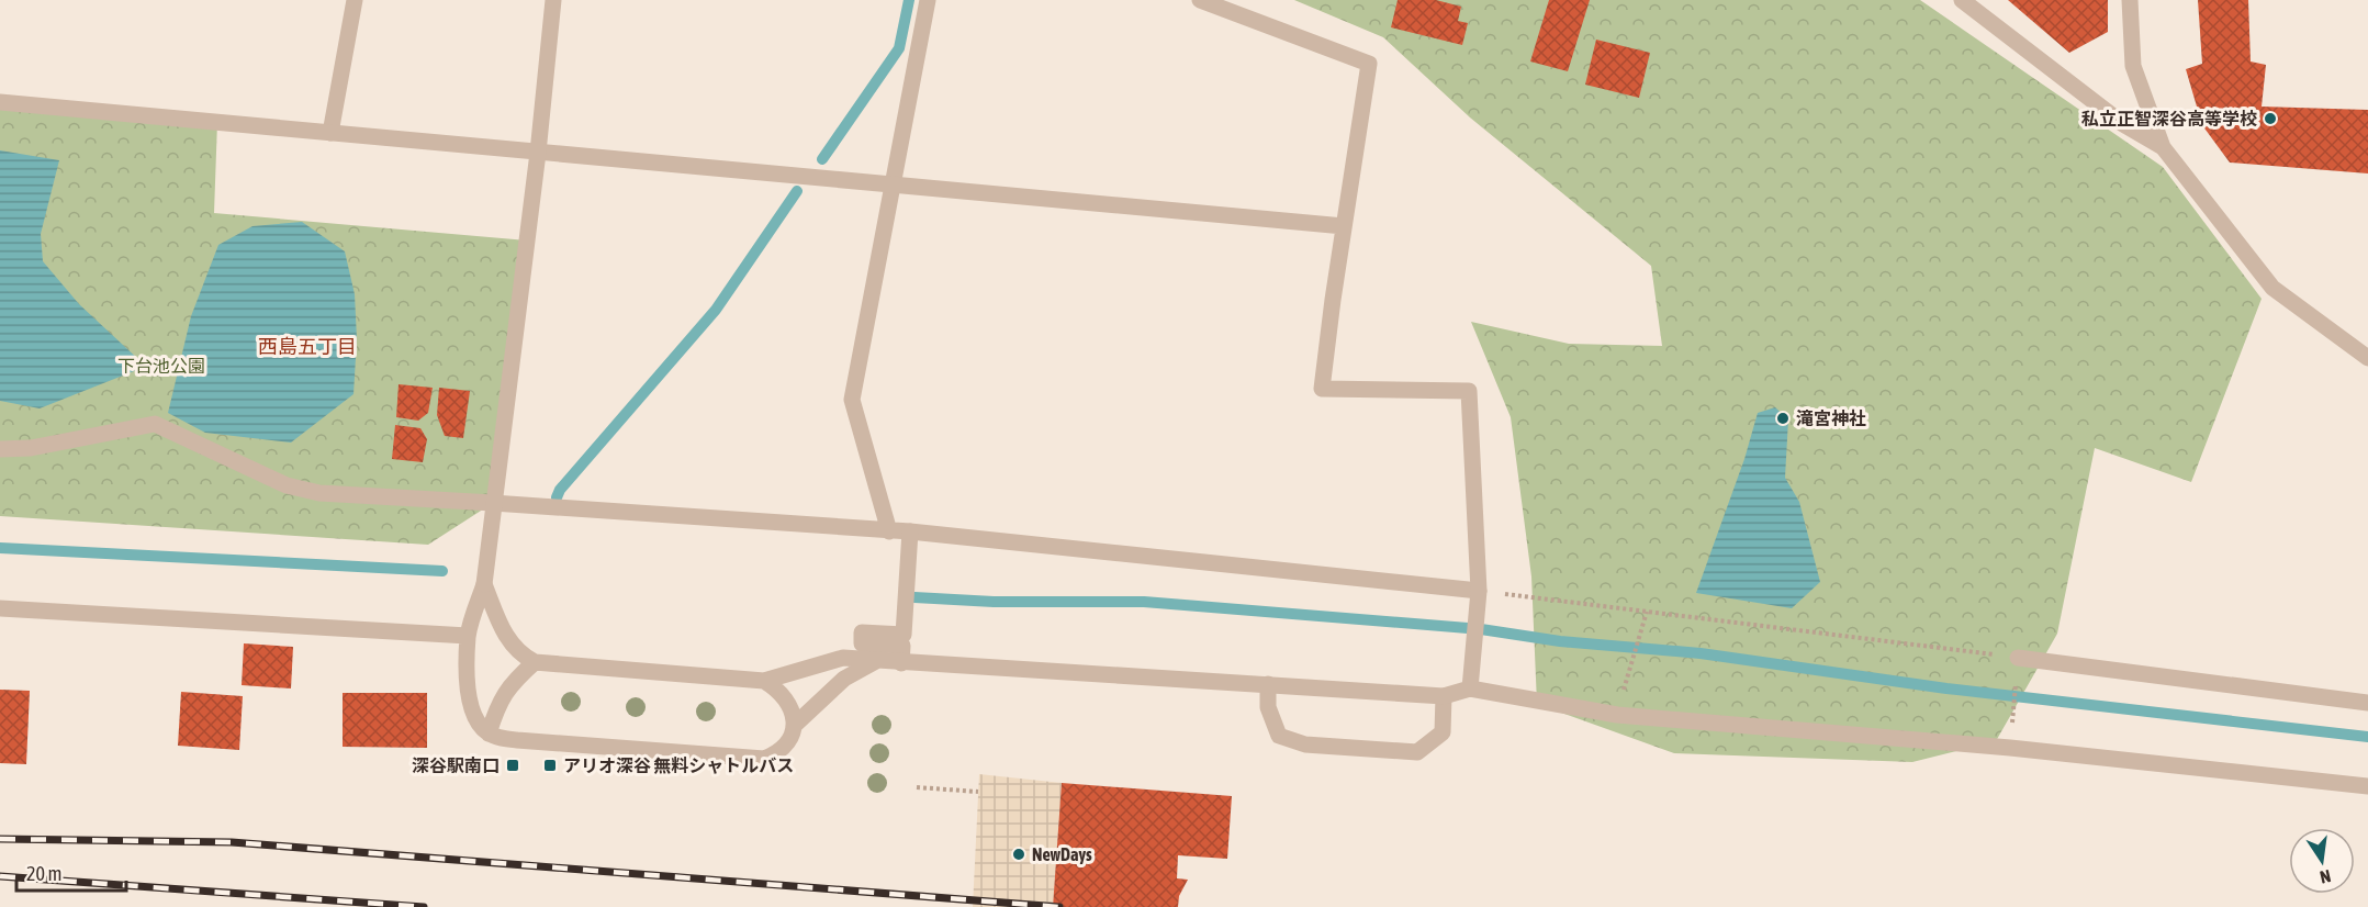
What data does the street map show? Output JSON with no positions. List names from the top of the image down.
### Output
{
  "districts": ["西島五丁目"],
  "parks": ["下台池公園"],
  "places": {
    "other": ["私立正智深谷高等学校", "滝宮神社", "NewDays"],
    "transit": ["深谷駅南口", "アリオ深谷 無料シャトルバス"]
  },
  "scale_bar": "20 m",
  "north": "bottom"
}
